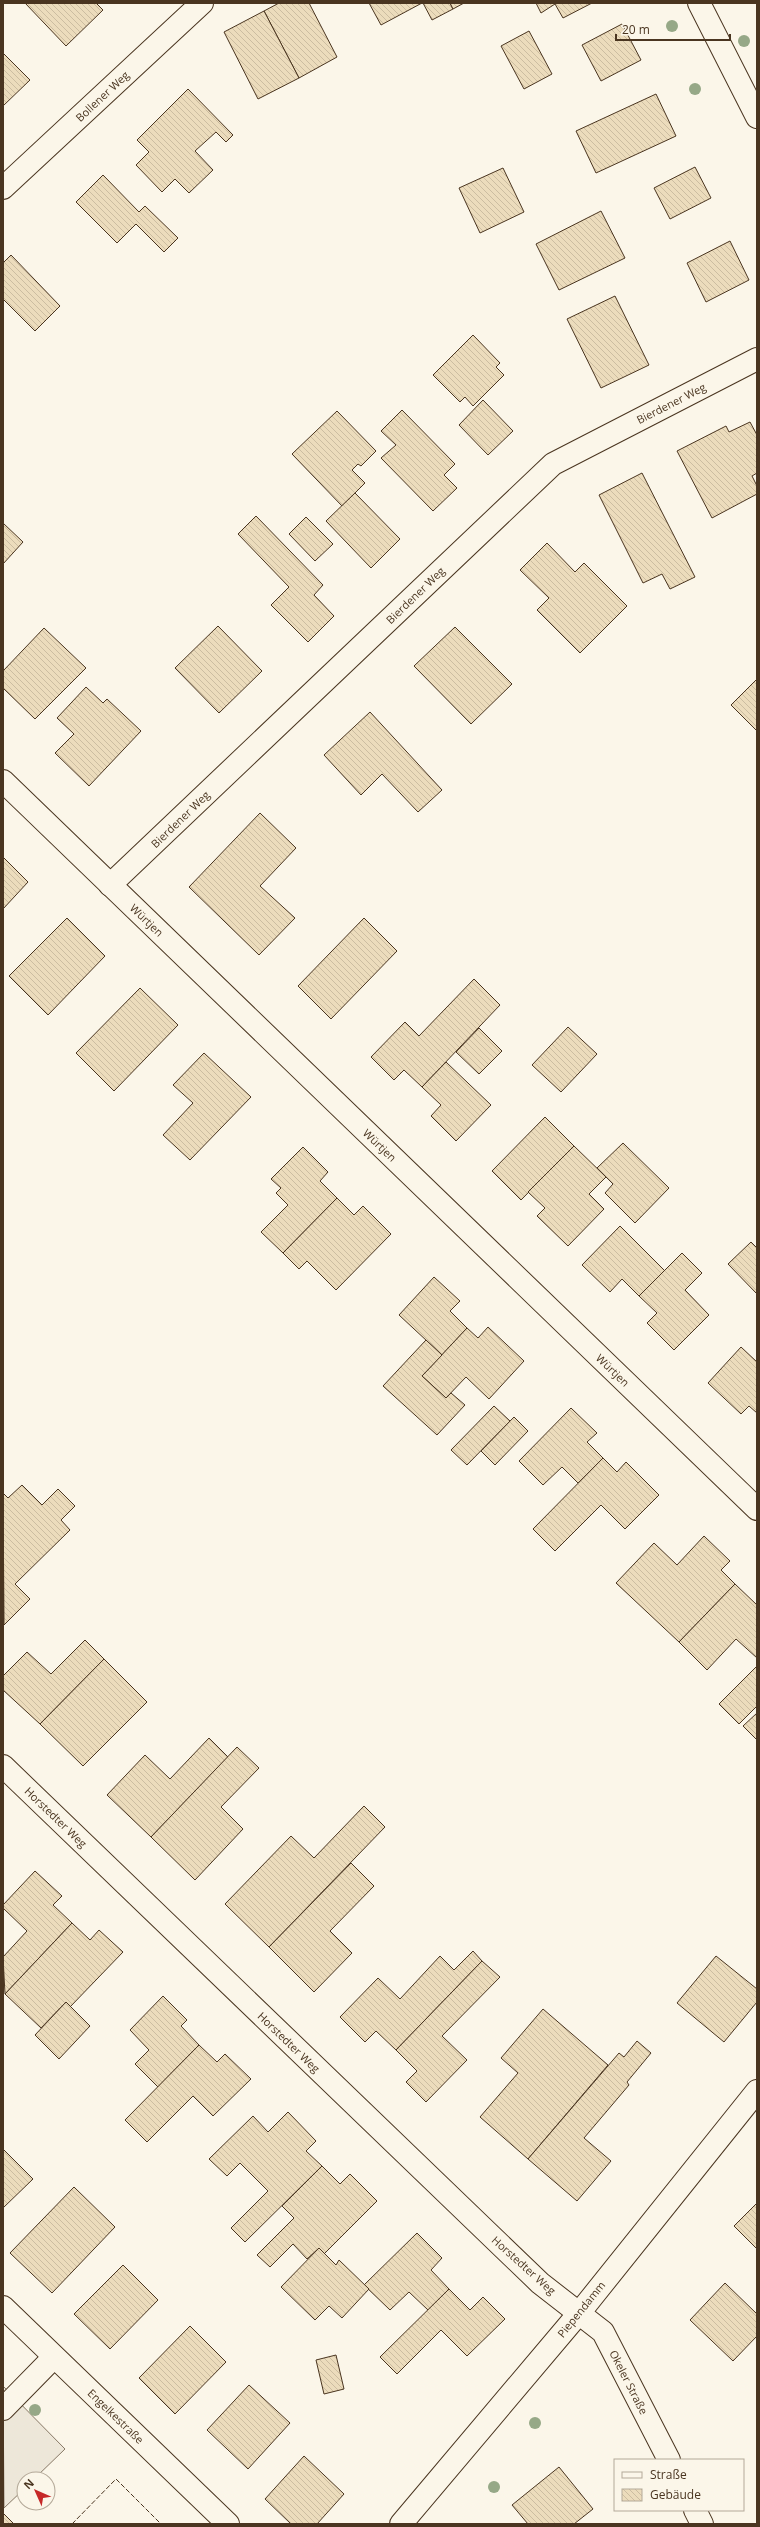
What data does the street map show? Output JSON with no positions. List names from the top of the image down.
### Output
{
  "streets": {
    "street": [
      "Bollener Weg",
      "Bierdener Weg",
      "Würtjen",
      "Horstedter Weg",
      "Piependamm",
      "Okeler Straße",
      "Engelkestraße"
    ]
  },
  "crossings": [
    ["Bierdener Weg", "Würtjen"],
    ["Horstedter Weg", "Piependamm"],
    ["Horstedter Weg", "Okeler Straße"],
    ["Piependamm", "Okeler Straße"]
  ],
  "legend": ["Straße", "Gebäude"],
  "scale_bar": "20 m",
  "north": "top left"
}
